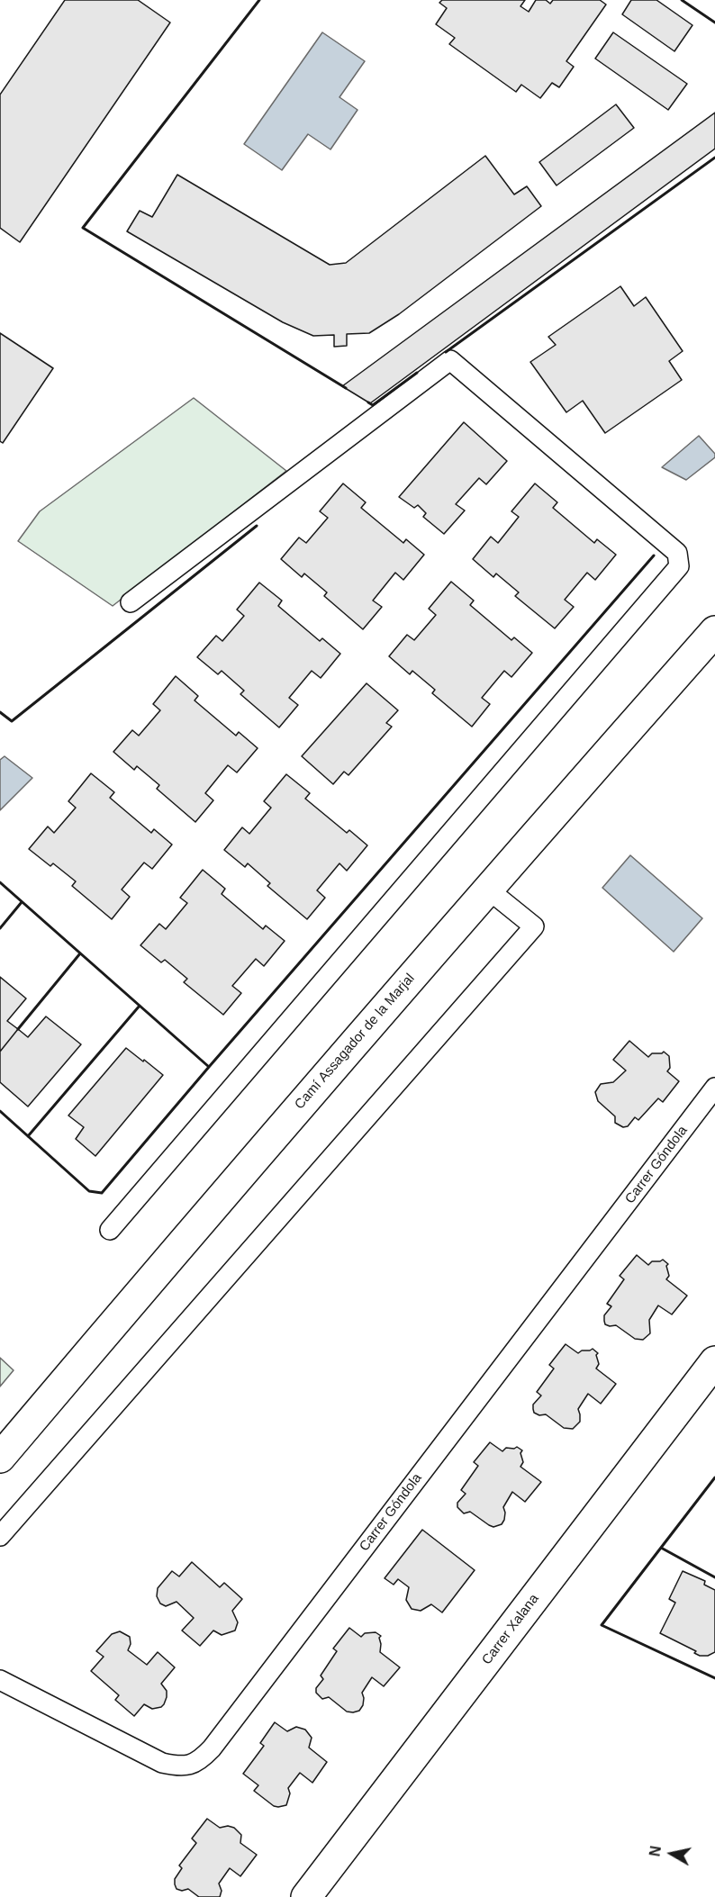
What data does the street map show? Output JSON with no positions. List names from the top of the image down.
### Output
{
  "streets": {
    "street": ["Camí Assagador de la Marjal", "Carrer Xalana"],
    "lane": ["Carrer Góndola"]
  },
  "north": "left"
}
